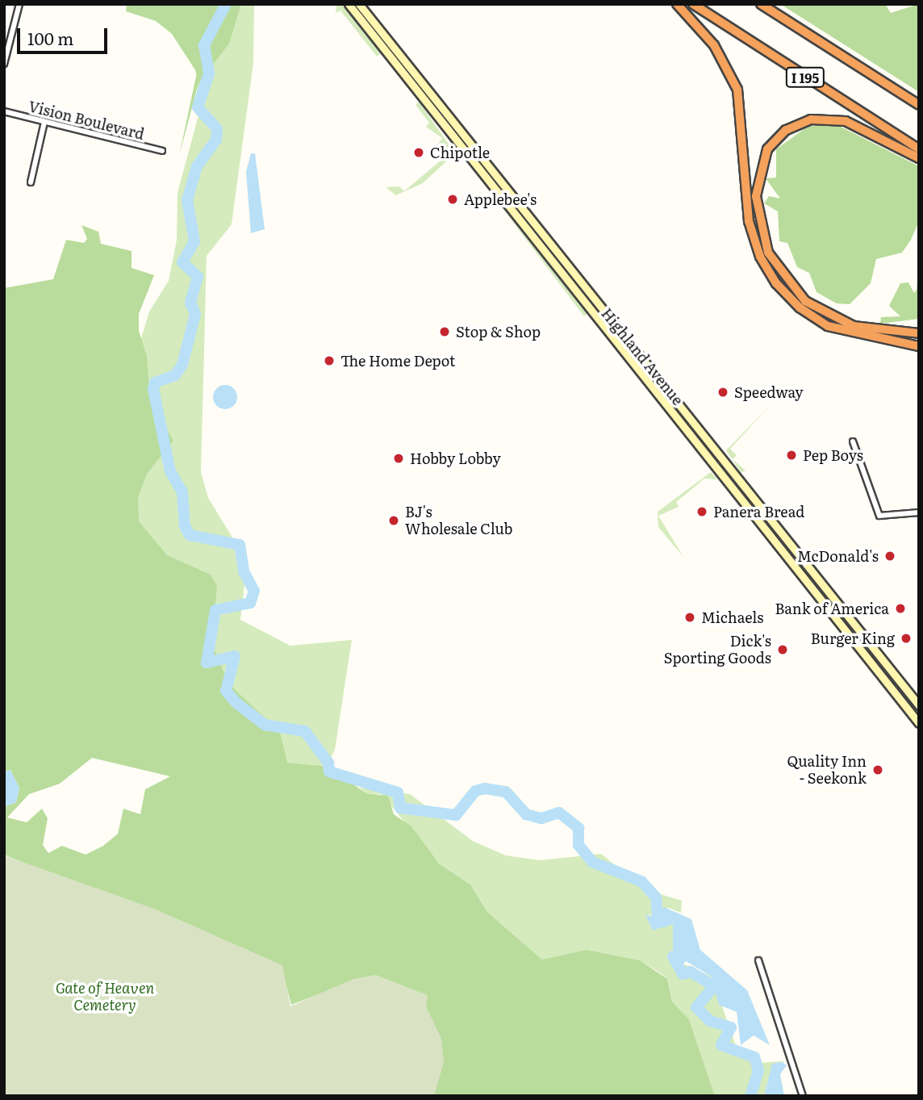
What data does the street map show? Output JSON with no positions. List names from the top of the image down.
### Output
{
  "streets": {
    "highway": ["I 195"],
    "main road": ["Highland Avenue"],
    "street": ["Vision Boulevard"]
  },
  "parks": ["Gate of Heaven Cemetery"],
  "places": [
    "Chipotle",
    "Applebee's",
    "Stop & Shop",
    "The Home Depot",
    "Speedway",
    "Pep Boys",
    "Hobby Lobby",
    "Panera Bread",
    "BJ's Wholesale Club",
    "McDonald's",
    "Bank of America",
    "Michaels",
    "Burger King",
    "Dick's Sporting Goods",
    "Quality Inn - Seekonk"
  ],
  "scale_bar": "100 m"
}
